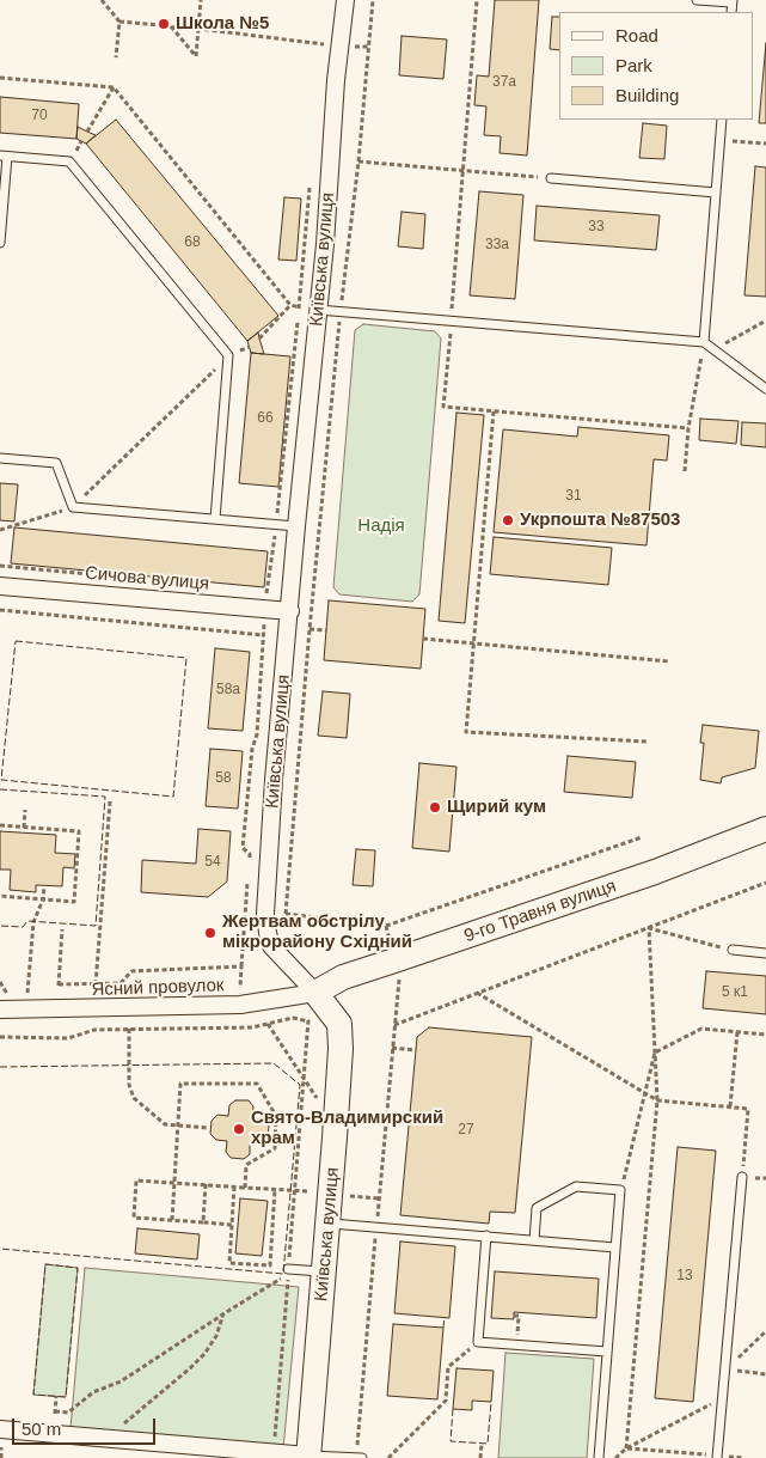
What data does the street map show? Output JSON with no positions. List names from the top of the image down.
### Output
{
  "streets": {
    "street": [
      "Київська вулиця",
      "Сичова вулиця",
      "9-го Травня вулиця",
      "Ясний провулок"
    ]
  },
  "crossings": [
    ["Київська вулиця", "Сичова вулиця"],
    ["Київська вулиця", "9-го Травня вулиця"],
    ["Київська вулиця", "Ясний провулок"],
    ["9-го Травня вулиця", "Ясний провулок"]
  ],
  "parks": ["Надія"],
  "places": [
    "Школа №5",
    "Укрпошта №87503",
    "Щирий кум",
    "Жертвам обстрілу мікрорайону Східний",
    "Свято-Владимирский храм"
  ],
  "house_numbers": [
    "37а",
    "70",
    "33",
    "68",
    "33а",
    "66",
    "31",
    "58а",
    "58",
    "54",
    "5 к1",
    "27",
    "13"
  ],
  "legend": ["Road", "Park", "Building"],
  "scale_bar": "50 m"
}
